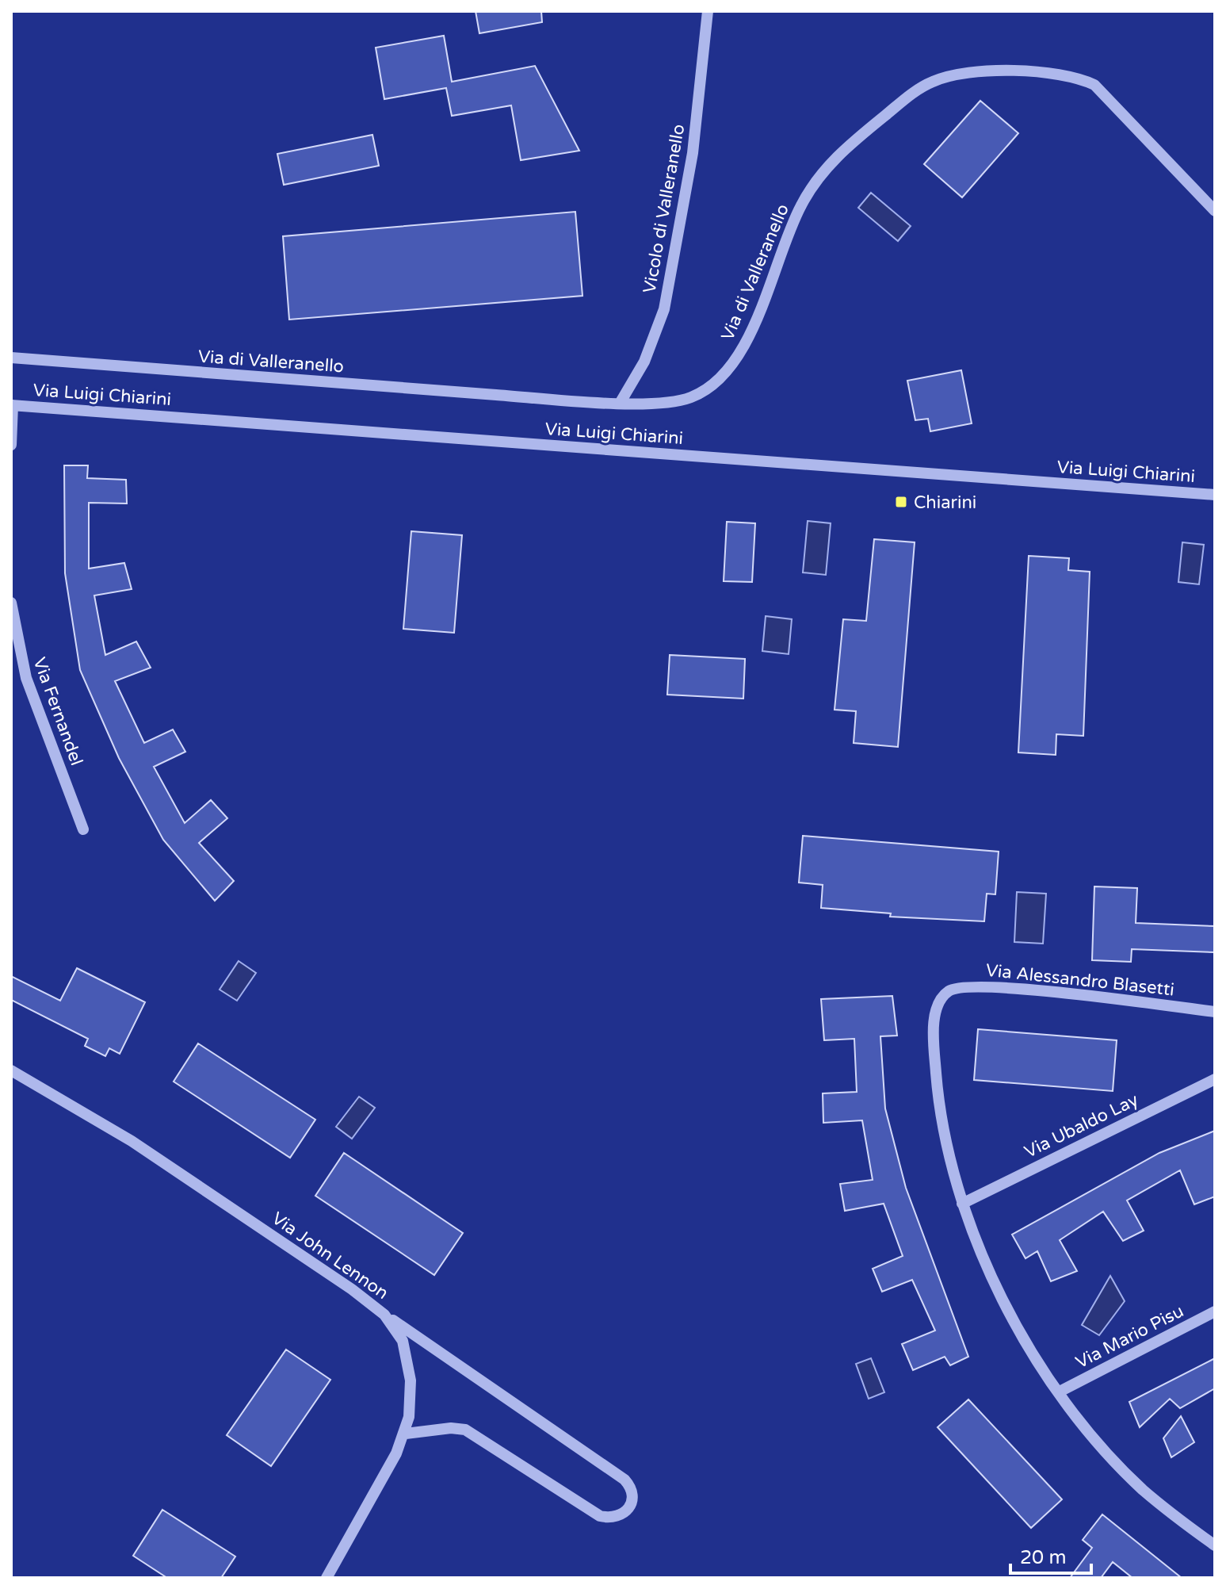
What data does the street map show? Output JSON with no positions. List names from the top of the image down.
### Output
{
  "streets": {
    "street": [
      "Vicolo di Valleranello",
      "Via di Valleranello",
      "Via Luigi Chiarini",
      "Via Fernandel",
      "Via Alessandro Blasetti",
      "Via Ubaldo Lay",
      "Via John Lennon",
      "Via Mario Pisu"
    ]
  },
  "crossings": [
    ["Vicolo di Valleranello", "Via di Valleranello"],
    ["Via Alessandro Blasetti", "Via Ubaldo Lay"],
    ["Via Alessandro Blasetti", "Via Mario Pisu"]
  ],
  "places": {
    "transit": ["Chiarini"]
  },
  "scale_bar": "20 m"
}
